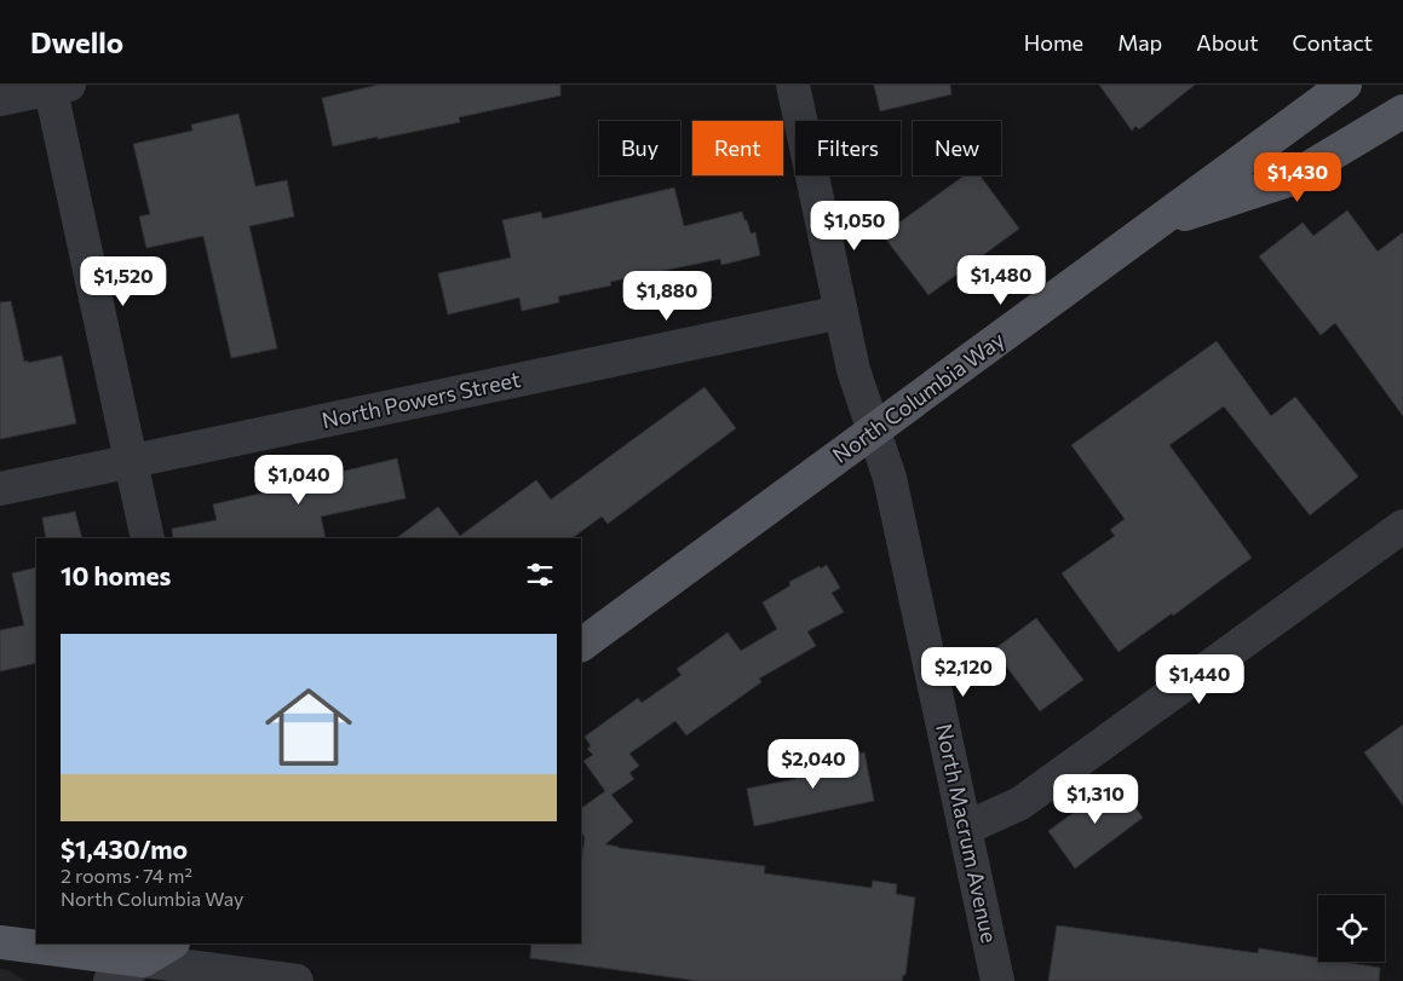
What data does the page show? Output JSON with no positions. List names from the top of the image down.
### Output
{
  "streets": {
    "main road": ["North Columbia Way"],
    "street": ["North Powers Street", "North Macrum Avenue"]
  },
  "crossings": [
    ["North Columbia Way", "North Macrum Avenue"],
    ["North Powers Street", "North Macrum Avenue"]
  ],
  "page": {
    "header": "Dwello",
    "nav": [
      "Home",
      "Map",
      "About",
      "Contact"
    ],
    "chip": [
      "Buy",
      "Rent",
      "Filters",
      "New"
    ],
    "price": [
      "$1,430",
      "$1,050",
      "$1,480",
      "$1,520",
      "$1,880",
      "$1,040",
      "$2,120",
      "$1,440",
      "$2,040",
      "$1,310"
    ],
    "heading": "10 homes",
    "list": [
      {
        "name": "$1,430/mo",
        "note": "2 rooms · 74 m² · North Columbia Way"
      }
    ]
  }
}
